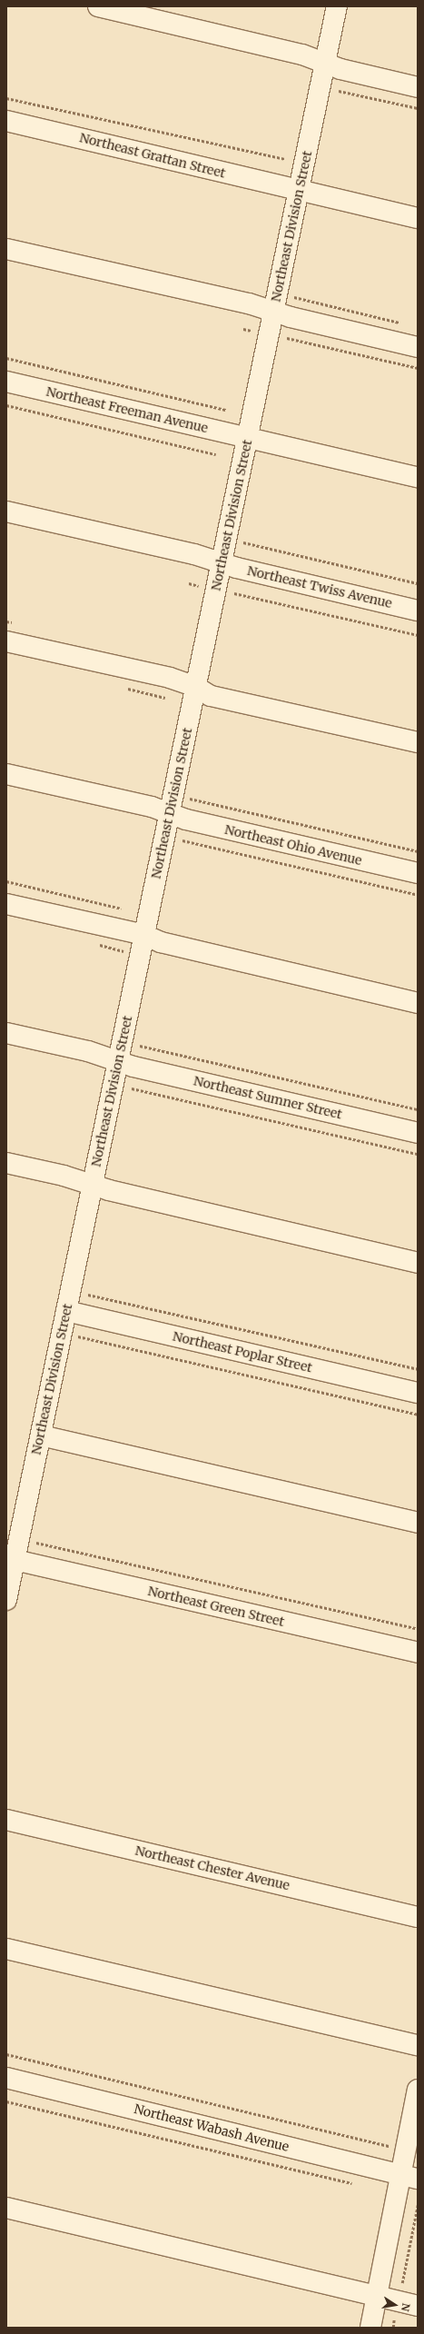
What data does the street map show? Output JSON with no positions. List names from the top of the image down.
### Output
{
  "streets": {
    "street": [
      "Northeast Grattan Street",
      "Northeast Division Street",
      "Northeast Freeman Avenue",
      "Northeast Twiss Avenue",
      "Northeast Ohio Avenue",
      "Northeast Sumner Street",
      "Northeast Poplar Street",
      "Northeast Green Street",
      "Northeast Chester Avenue",
      "Northeast Wabash Avenue"
    ]
  },
  "crossings": [
    ["Northeast Grattan Street", "Northeast Division Street"],
    ["Northeast Division Street", "Northeast Freeman Avenue"],
    ["Northeast Division Street", "Northeast Twiss Avenue"],
    ["Northeast Division Street", "Northeast Ohio Avenue"],
    ["Northeast Division Street", "Northeast Sumner Street"],
    ["Northeast Division Street", "Northeast Poplar Street"],
    ["Northeast Division Street", "Northeast Green Street"]
  ],
  "north": "right"
}
